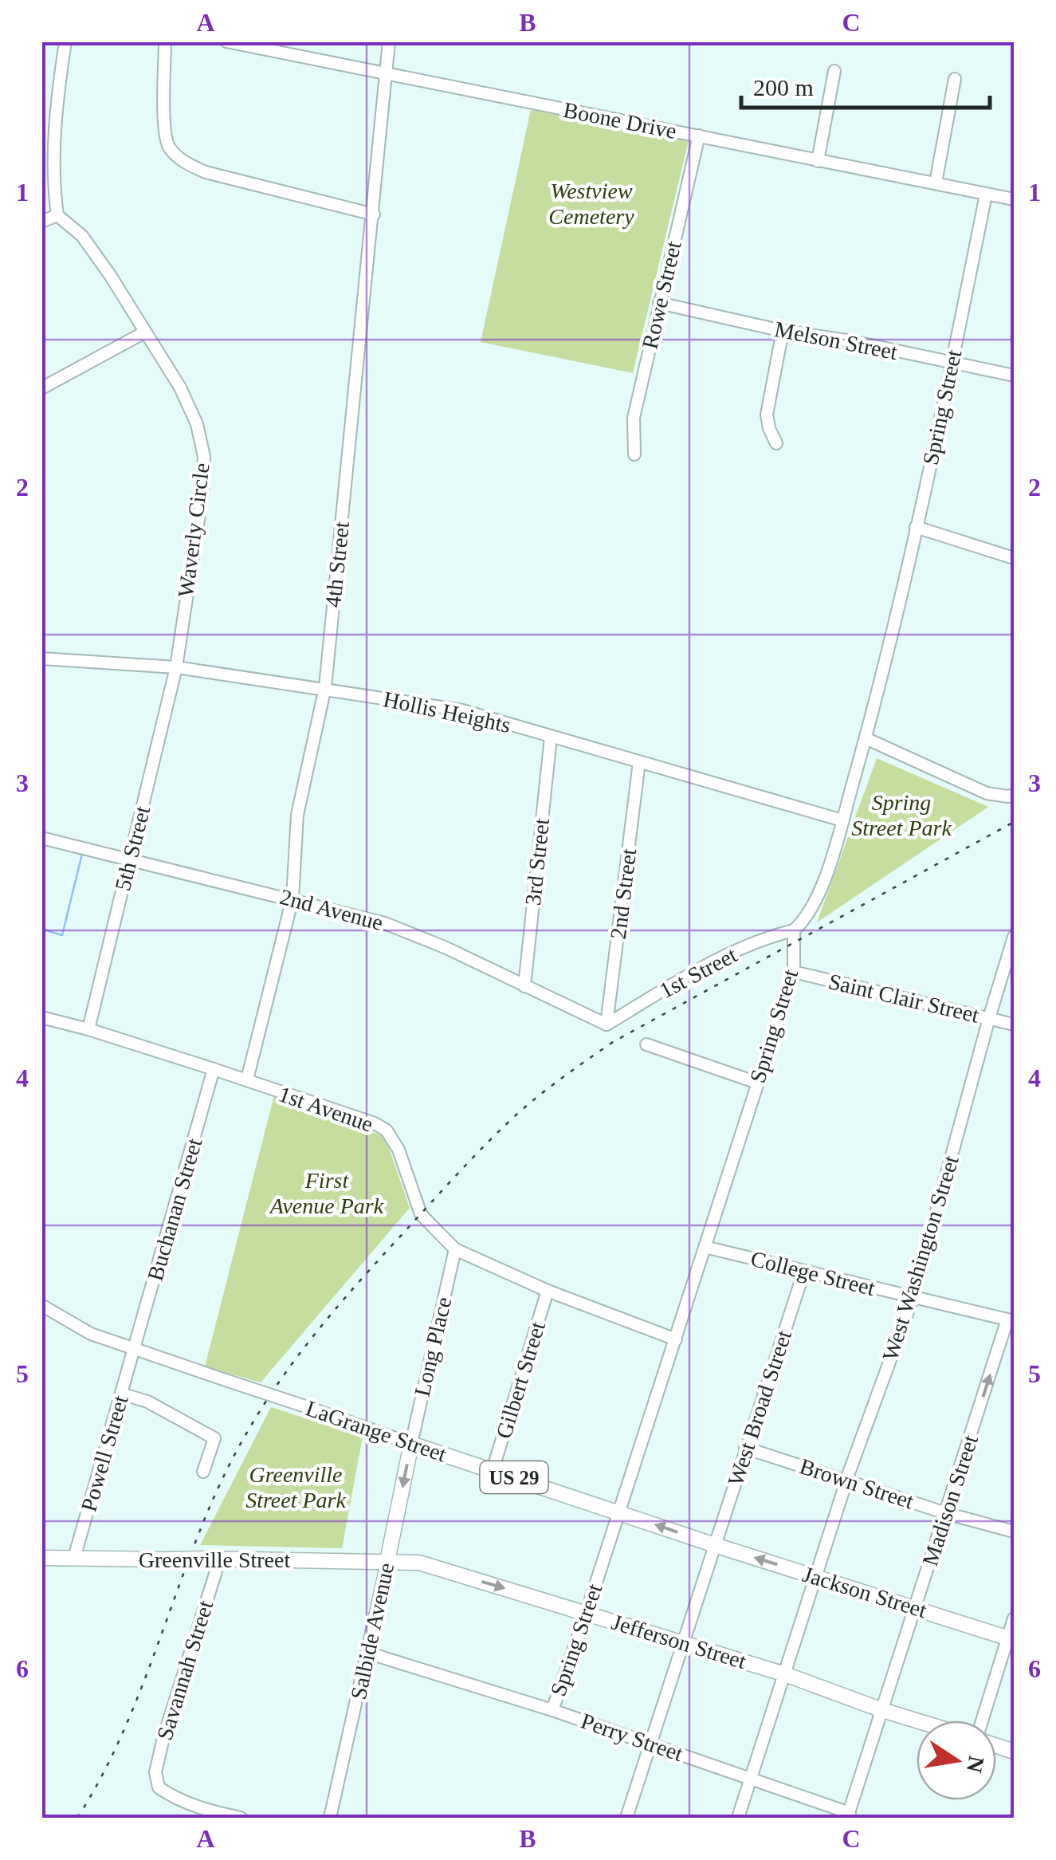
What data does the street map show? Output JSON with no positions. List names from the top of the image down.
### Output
{
  "streets": {
    "main road": [
      "LaGrange Street",
      "US 29",
      "Greenville Street",
      "Jackson Street",
      "Salbide Avenue",
      "Jefferson Street"
    ],
    "street": [
      "Boone Drive",
      "Rowe Street",
      "Melson Street",
      "Spring Street",
      "Waverly Circle",
      "4th Street",
      "Hollis Heights",
      "5th Street",
      "3rd Street",
      "2nd Street",
      "2nd Avenue",
      "1st Street",
      "Saint Clair Street",
      "1st Avenue",
      "Buchanan Street",
      "West Washington Street",
      "College Street",
      "Long Place",
      "Gilbert Street",
      "West Broad Street",
      "Powell Street",
      "Brown Street",
      "Madison Street",
      "Savannah Street",
      "Perry Street"
    ]
  },
  "crossings": [
    ["Boone Drive", "Rowe Street"],
    ["Boone Drive", "Spring Street"],
    ["Boone Drive", "4th Street"],
    ["Rowe Street", "Melson Street"],
    ["Melson Street", "Spring Street"],
    ["Spring Street", "Hollis Heights"],
    ["Spring Street", "1st Street"],
    ["Spring Street", "Saint Clair Street"],
    ["Spring Street", "1st Avenue"],
    ["Spring Street", "College Street"],
    ["Spring Street", "LaGrange Street"],
    ["Spring Street", "Jefferson Street"],
    ["Spring Street", "Perry Street"],
    ["Waverly Circle", "Hollis Heights"],
    ["Waverly Circle", "5th Street"],
    ["4th Street", "Hollis Heights"],
    ["4th Street", "2nd Avenue"],
    ["4th Street", "1st Avenue"],
    ["Hollis Heights", "5th Street"],
    ["Hollis Heights", "3rd Street"],
    ["Hollis Heights", "2nd Street"],
    ["5th Street", "2nd Avenue"],
    ["5th Street", "1st Avenue"],
    ["3rd Street", "2nd Avenue"],
    ["2nd Street", "2nd Avenue"],
    ["2nd Street", "1st Street"],
    ["2nd Avenue", "1st Street"],
    ["Saint Clair Street", "West Washington Street"],
    ["1st Avenue", "Buchanan Street"],
    ["1st Avenue", "Long Place"],
    ["1st Avenue", "Gilbert Street"],
    ["Buchanan Street", "LaGrange Street"],
    ["Buchanan Street", "Powell Street"],
    ["West Washington Street", "College Street"],
    ["West Washington Street", "Brown Street"],
    ["West Washington Street", "Jackson Street"],
    ["West Washington Street", "Jefferson Street"],
    ["West Washington Street", "Perry Street"],
    ["College Street", "West Broad Street"],
    ["College Street", "Madison Street"],
    ["Long Place", "LaGrange Street"],
    ["Long Place", "Salbide Avenue"],
    ["Gilbert Street", "LaGrange Street"],
    ["West Broad Street", "LaGrange Street"],
    ["West Broad Street", "Brown Street"],
    ["West Broad Street", "Jackson Street"],
    ["West Broad Street", "Jefferson Street"],
    ["West Broad Street", "Perry Street"],
    ["LaGrange Street", "Powell Street"],
    ["LaGrange Street", "Jackson Street"],
    ["LaGrange Street", "Salbide Avenue"],
    ["Powell Street", "Greenville Street"],
    ["Brown Street", "Madison Street"],
    ["Madison Street", "Jackson Street"],
    ["Madison Street", "Jefferson Street"],
    ["Madison Street", "Perry Street"],
    ["Greenville Street", "Salbide Avenue"],
    ["Greenville Street", "Jefferson Street"],
    ["Greenville Street", "Savannah Street"],
    ["Salbide Avenue", "Jefferson Street"],
    ["Salbide Avenue", "Perry Street"]
  ],
  "one_way": ["Madison Street"],
  "parks": [
    "Westview Cemetery",
    "Spring Street Park",
    "First Avenue Park",
    "Greenville Street Park"
  ],
  "scale_bar": "200 m",
  "north": "right",
  "grid": {
    "columns": ["A", "B", "C"],
    "rows": [
      "1",
      "2",
      "3",
      "4",
      "5",
      "6"
    ]
  }
}
